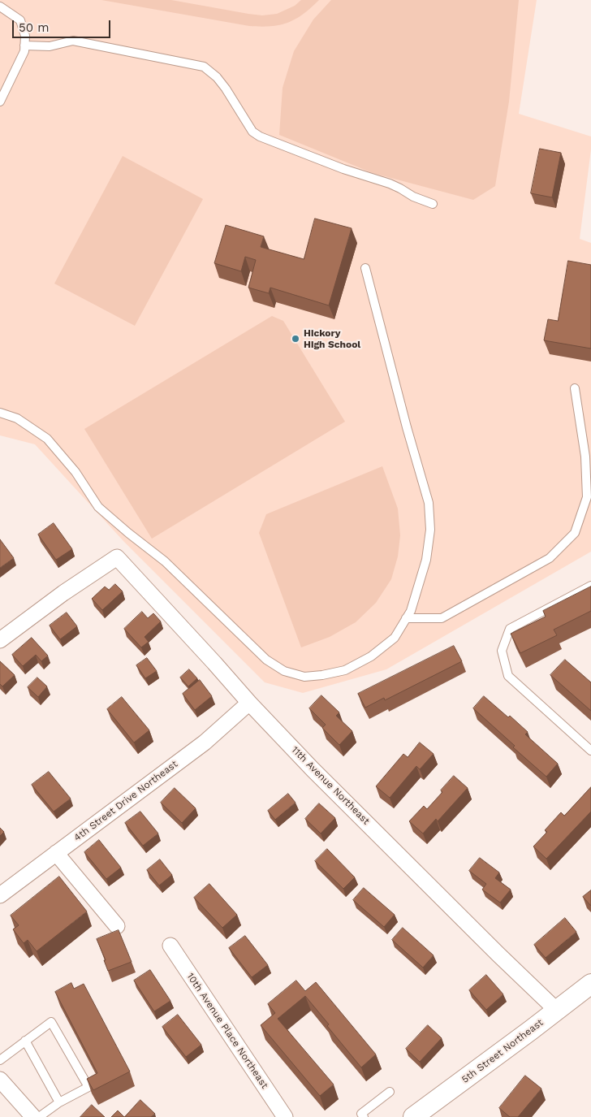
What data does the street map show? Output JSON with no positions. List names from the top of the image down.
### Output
{
  "streets": {
    "street": [
      "11th Avenue Northeast",
      "4th Street Drive Northeast",
      "10th Avenue Place Northeast",
      "5th Street Northeast"
    ]
  },
  "crossings": [
    ["11th Avenue Northeast", "4th Street Drive Northeast"],
    ["11th Avenue Northeast", "5th Street Northeast"]
  ],
  "places": ["Hickory High School"],
  "scale_bar": "50 m"
}
